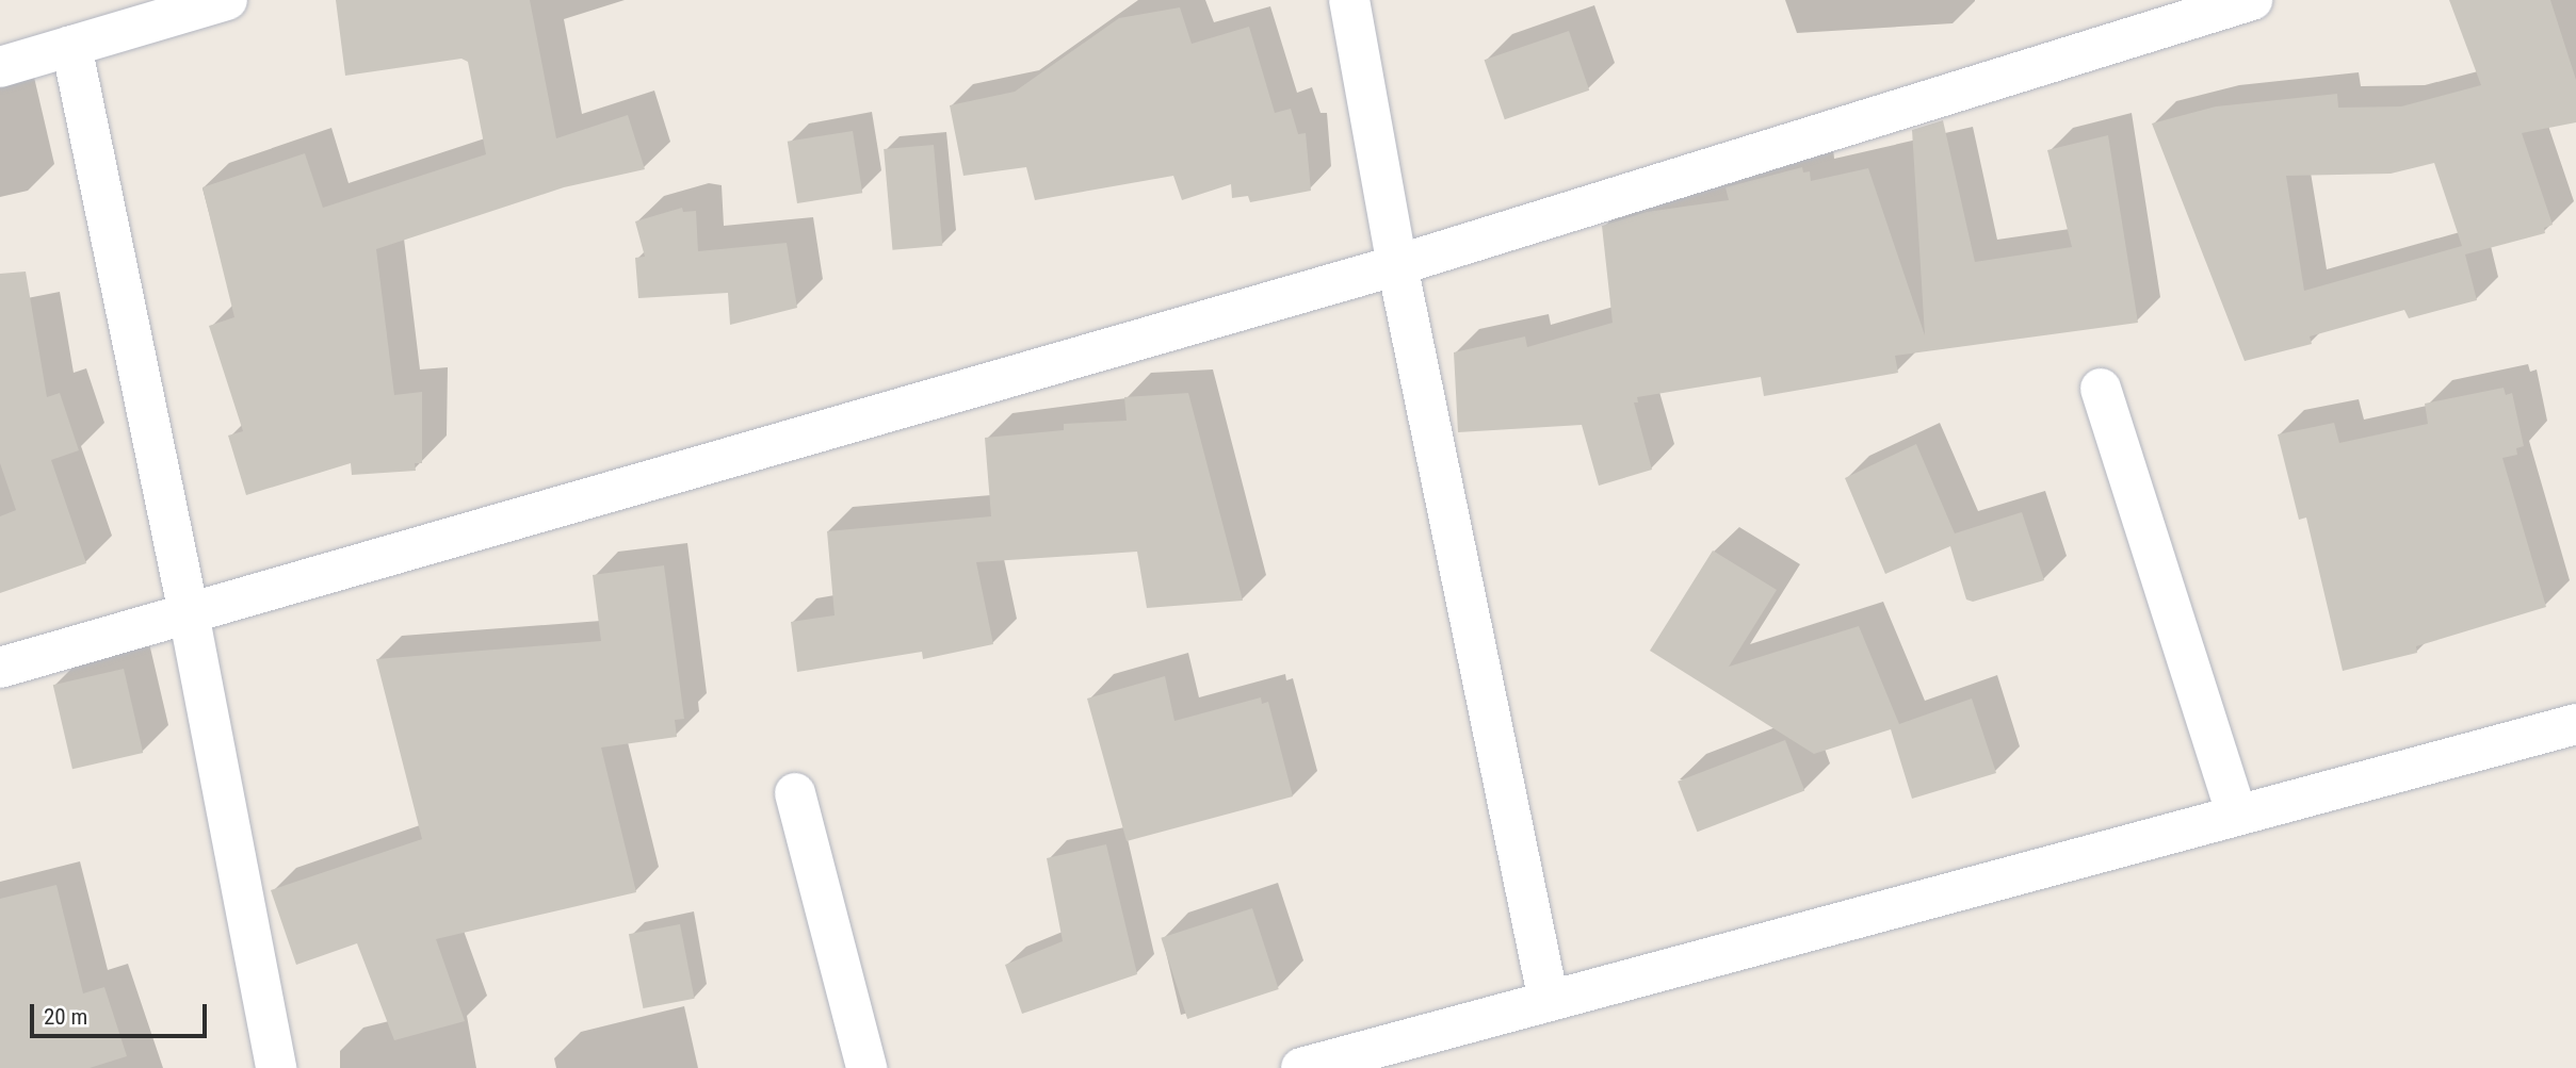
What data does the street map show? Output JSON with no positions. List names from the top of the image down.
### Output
{
  "scale_bar": "20 m"
}
